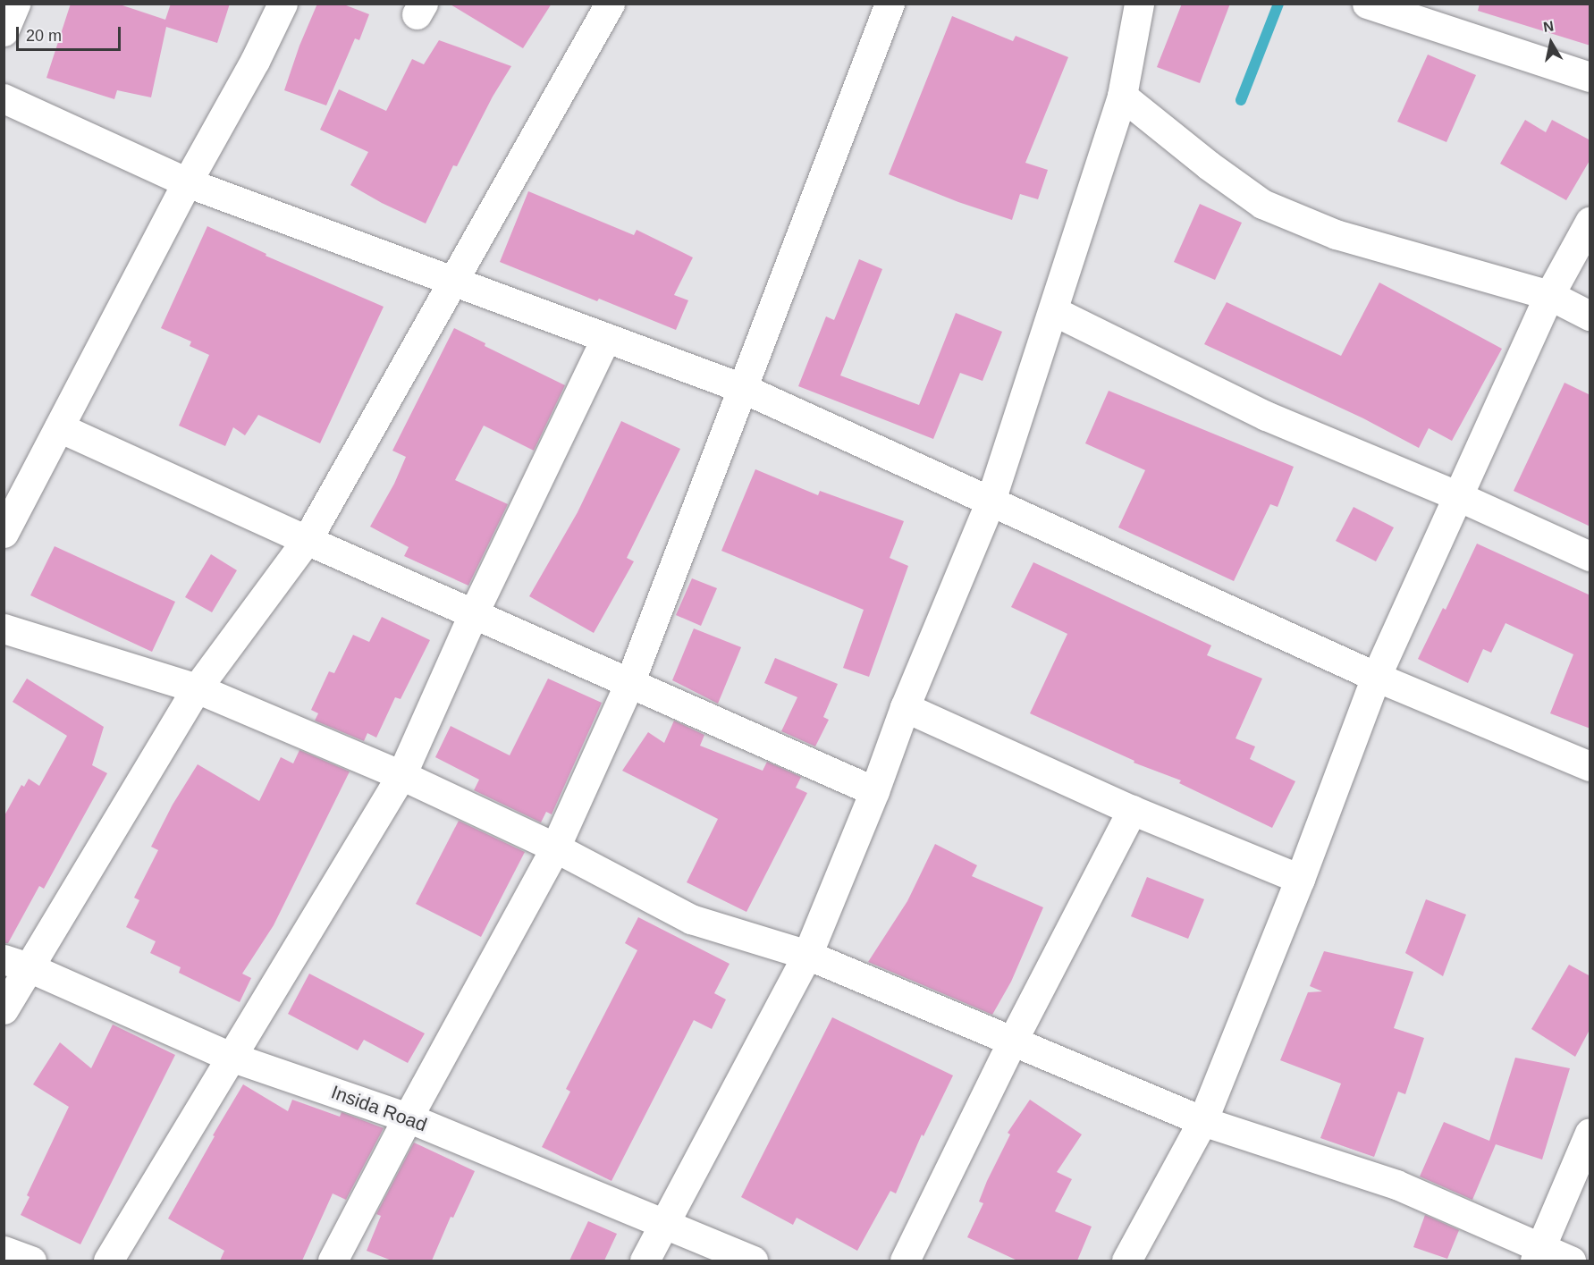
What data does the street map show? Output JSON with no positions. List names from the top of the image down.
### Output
{
  "streets": {
    "main road": ["Insida Road"]
  },
  "scale_bar": "20 m",
  "north": "top"
}
